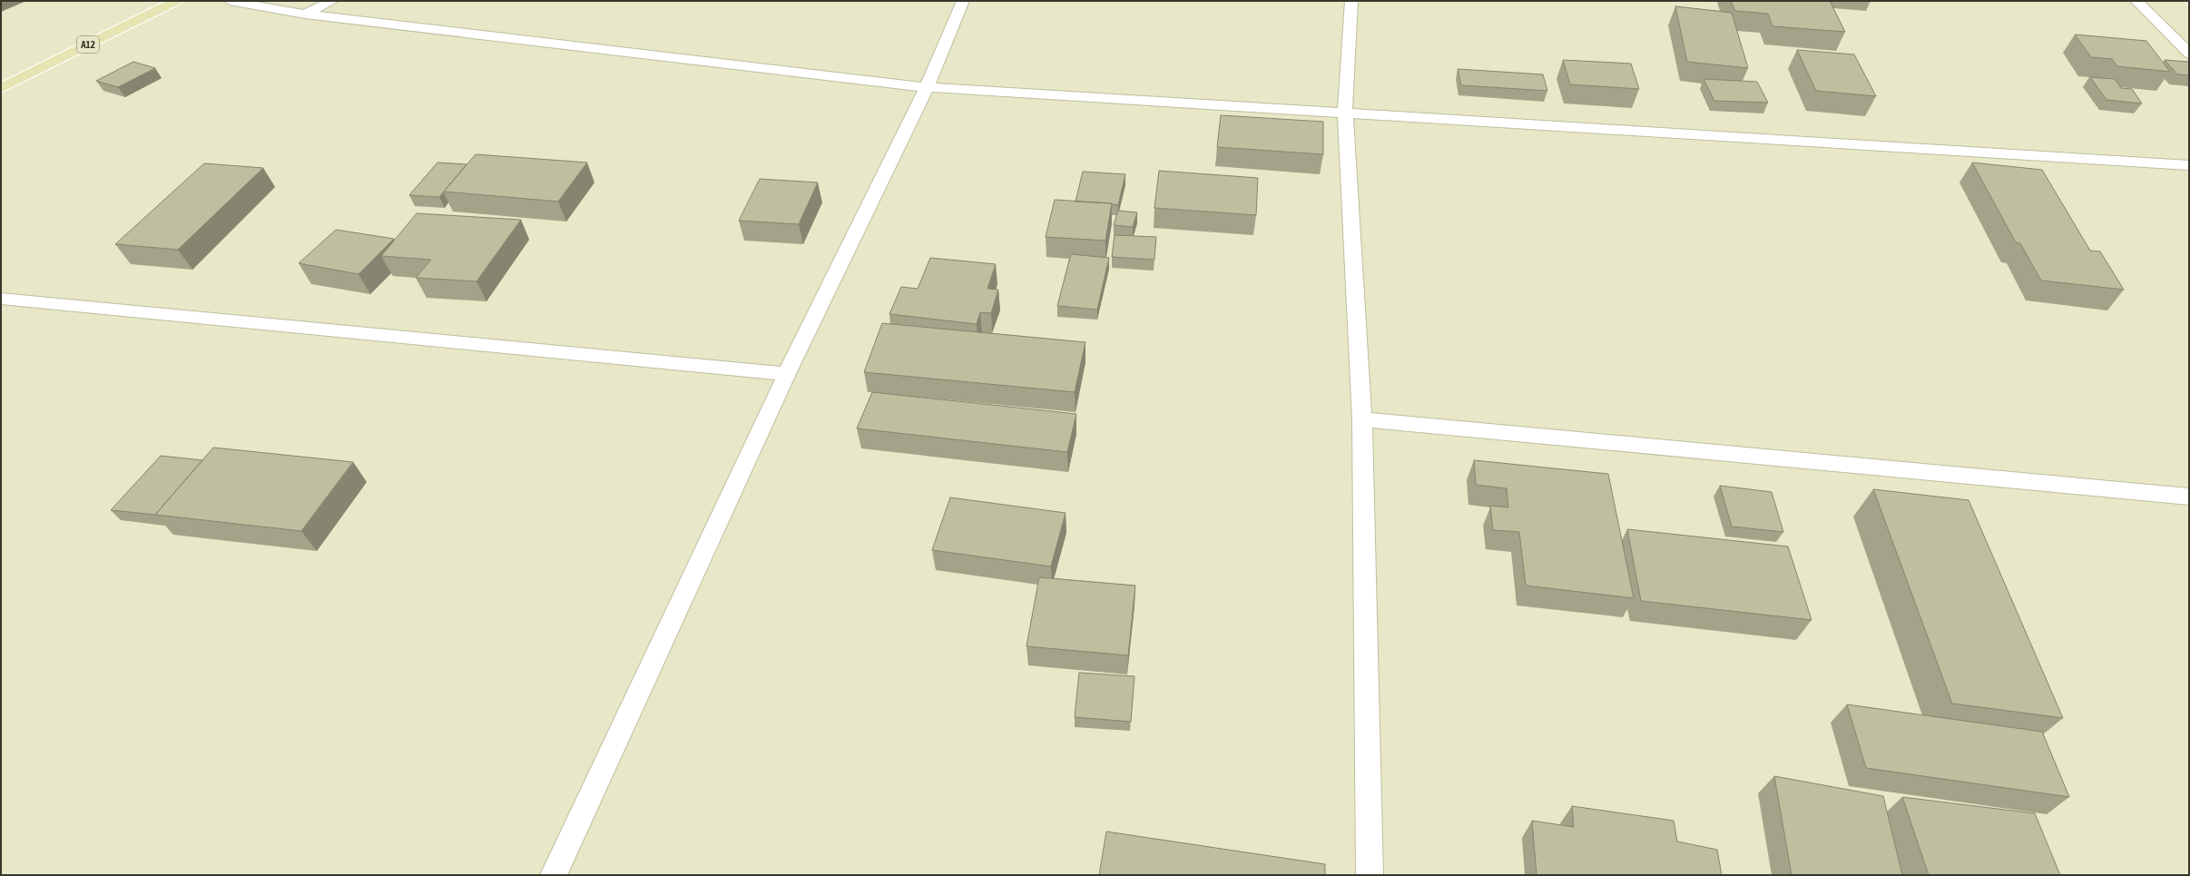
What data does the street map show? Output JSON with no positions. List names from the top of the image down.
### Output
{
  "streets": {
    "main road": ["A12"]
  }
}
